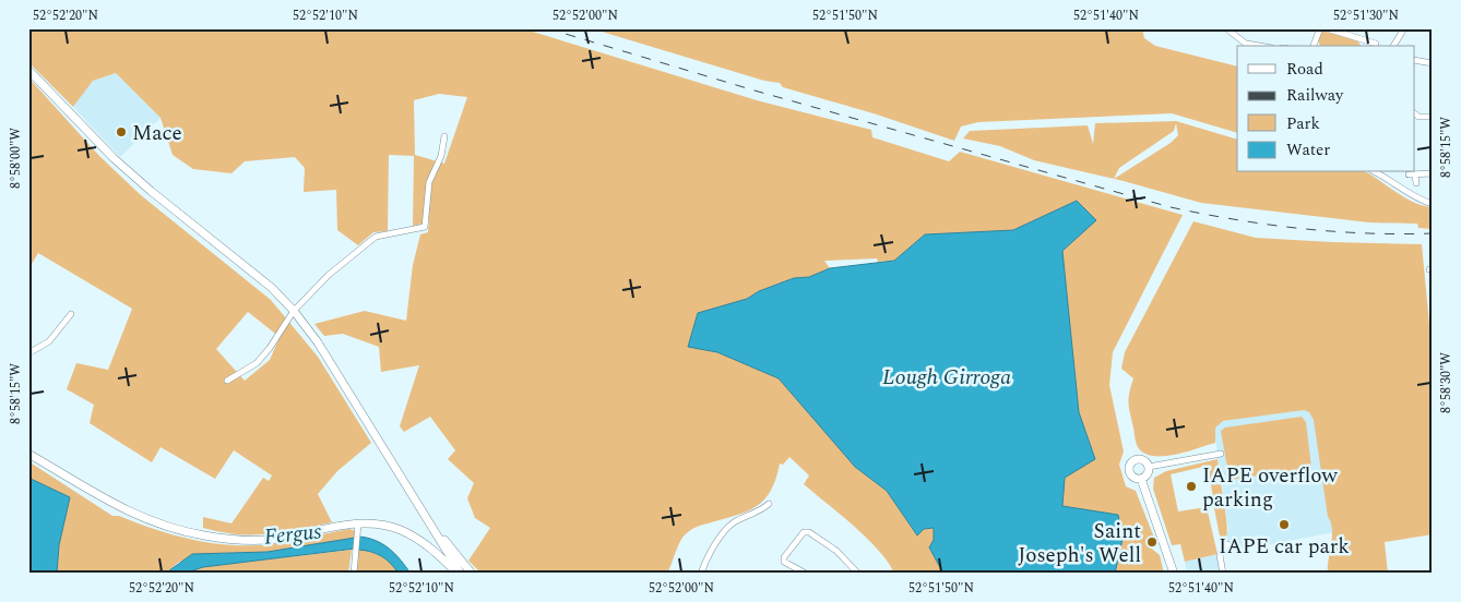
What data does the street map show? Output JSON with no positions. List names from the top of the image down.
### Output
{
  "water": ["Lough Girroga", "Fergus"],
  "places": [
    "Mace",
    "IAPE overflow parking",
    "IAPE car park",
    "Saint Joseph's Well"
  ],
  "legend": [
    "Road",
    "Railway",
    "Park",
    "Water"
  ],
  "coordinates": [
    "52°52'20\"N",
    "52°52'10\"N",
    "52°52'00\"N",
    "52°51'50\"N",
    "52°51'40\"N",
    "52°51'30\"N",
    "8°58'15\"W",
    "8°58'00\"W",
    "8°58'30\"W"
  ]
}
